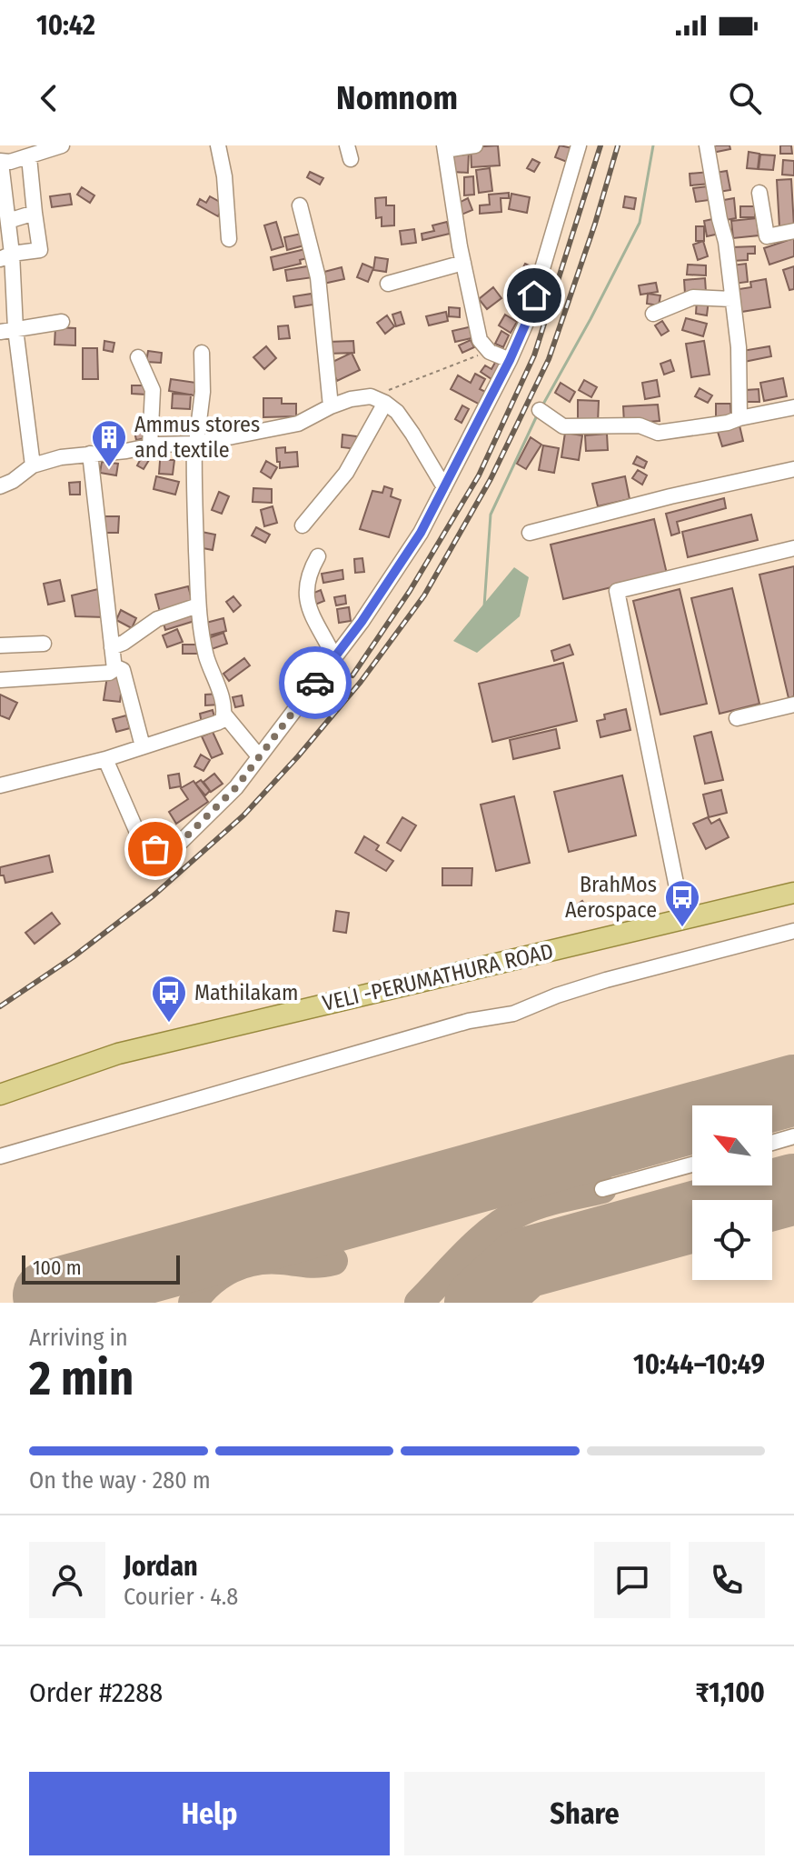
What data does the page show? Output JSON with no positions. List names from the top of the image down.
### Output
{
  "streets": {
    "main road": ["VELI -PERUMATHURA ROAD"]
  },
  "places": {
    "building": ["Ammus stores and textile"],
    "bus stop": ["BrahMos Aerospace", "Mathilakam"]
  },
  "scale_bar": "100 m",
  "north": "top left",
  "page": {
    "status": "10:42",
    "header": "Nomnom",
    "scale": "100 m",
    "heading": ["2 min", "Arriving in", "10:44–10:49"],
    "panel": [
      "Jordan",
      "Courier · 4.8",
      "Order #2288",
      "₹1,100"
    ],
    "bar": "On the way · 280 m",
    "buttons": ["Help", "Share"]
  }
}
